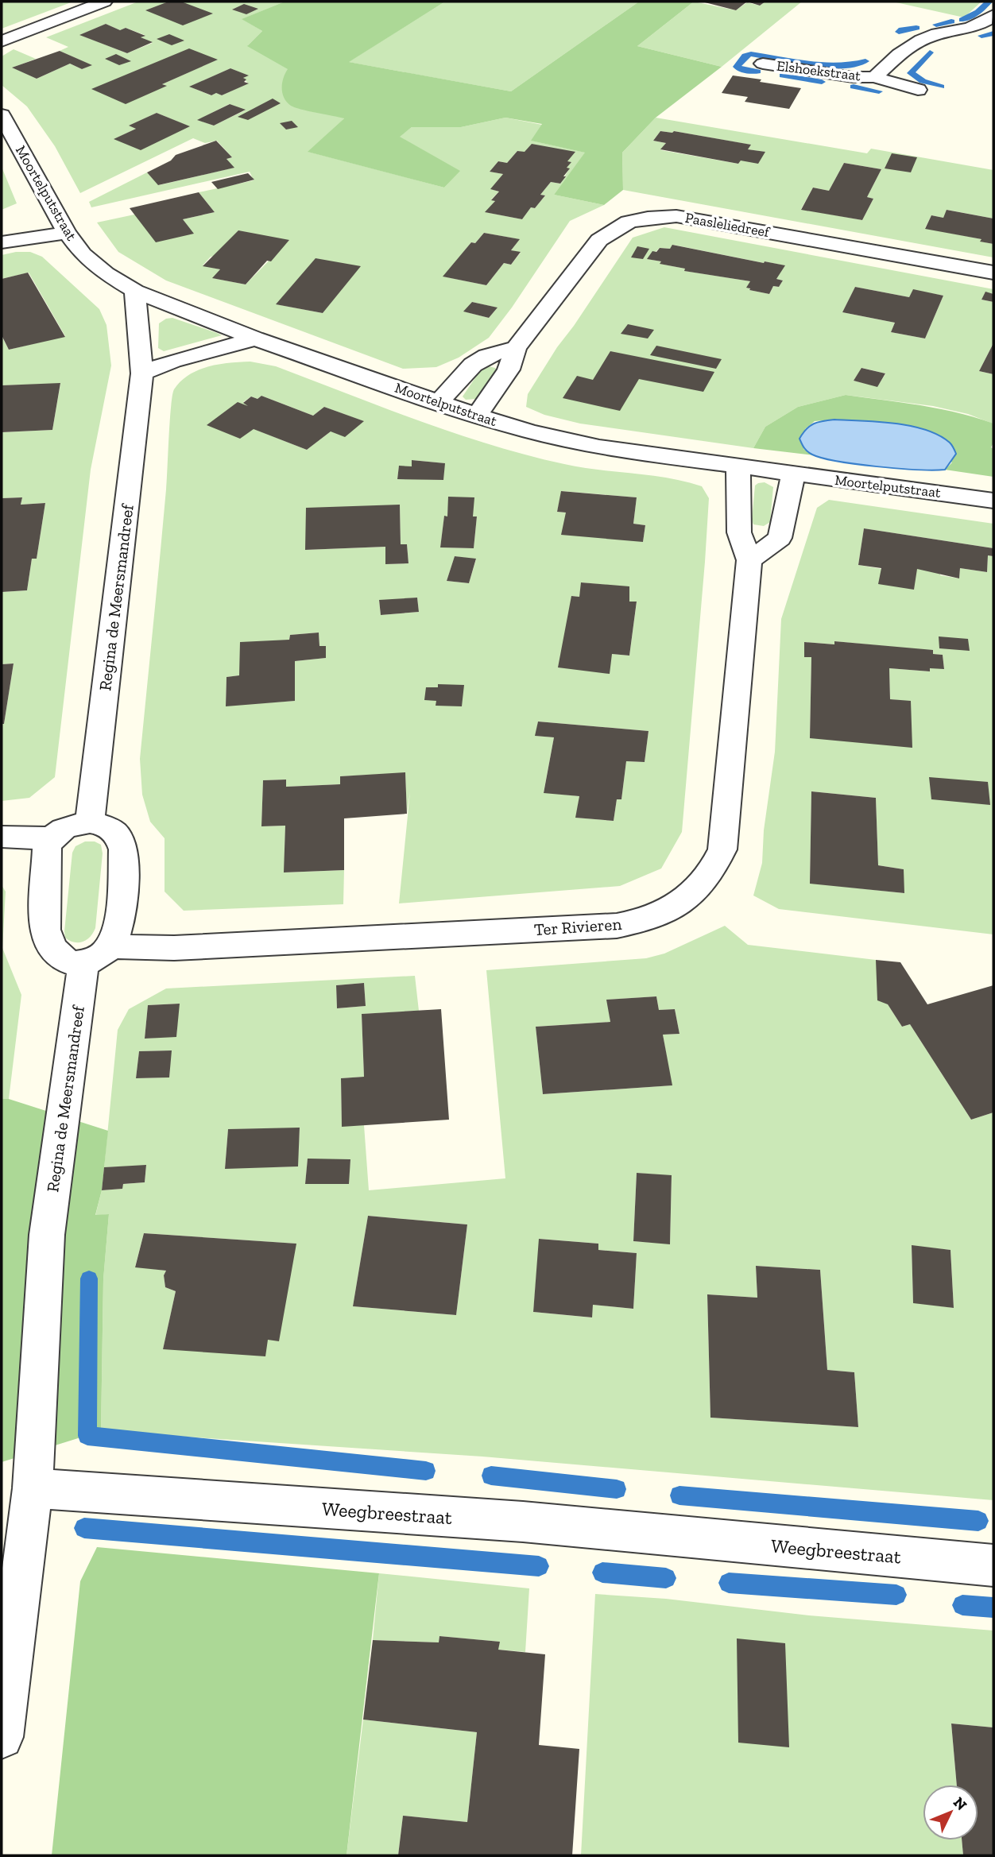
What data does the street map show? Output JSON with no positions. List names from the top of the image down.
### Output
{
  "streets": {
    "street": [
      "Elshoekstraat",
      "Moortelputstraat",
      "Paasleliedreef",
      "Regina de Meersmandreef",
      "Ter Rivieren",
      "Weegbreestraat"
    ]
  },
  "crossings": [
    ["Moortelputstraat", "Paasleliedreef"],
    ["Moortelputstraat", "Regina de Meersmandreef"],
    ["Moortelputstraat", "Ter Rivieren"],
    ["Regina de Meersmandreef", "Weegbreestraat"]
  ],
  "north": "top right"
}
